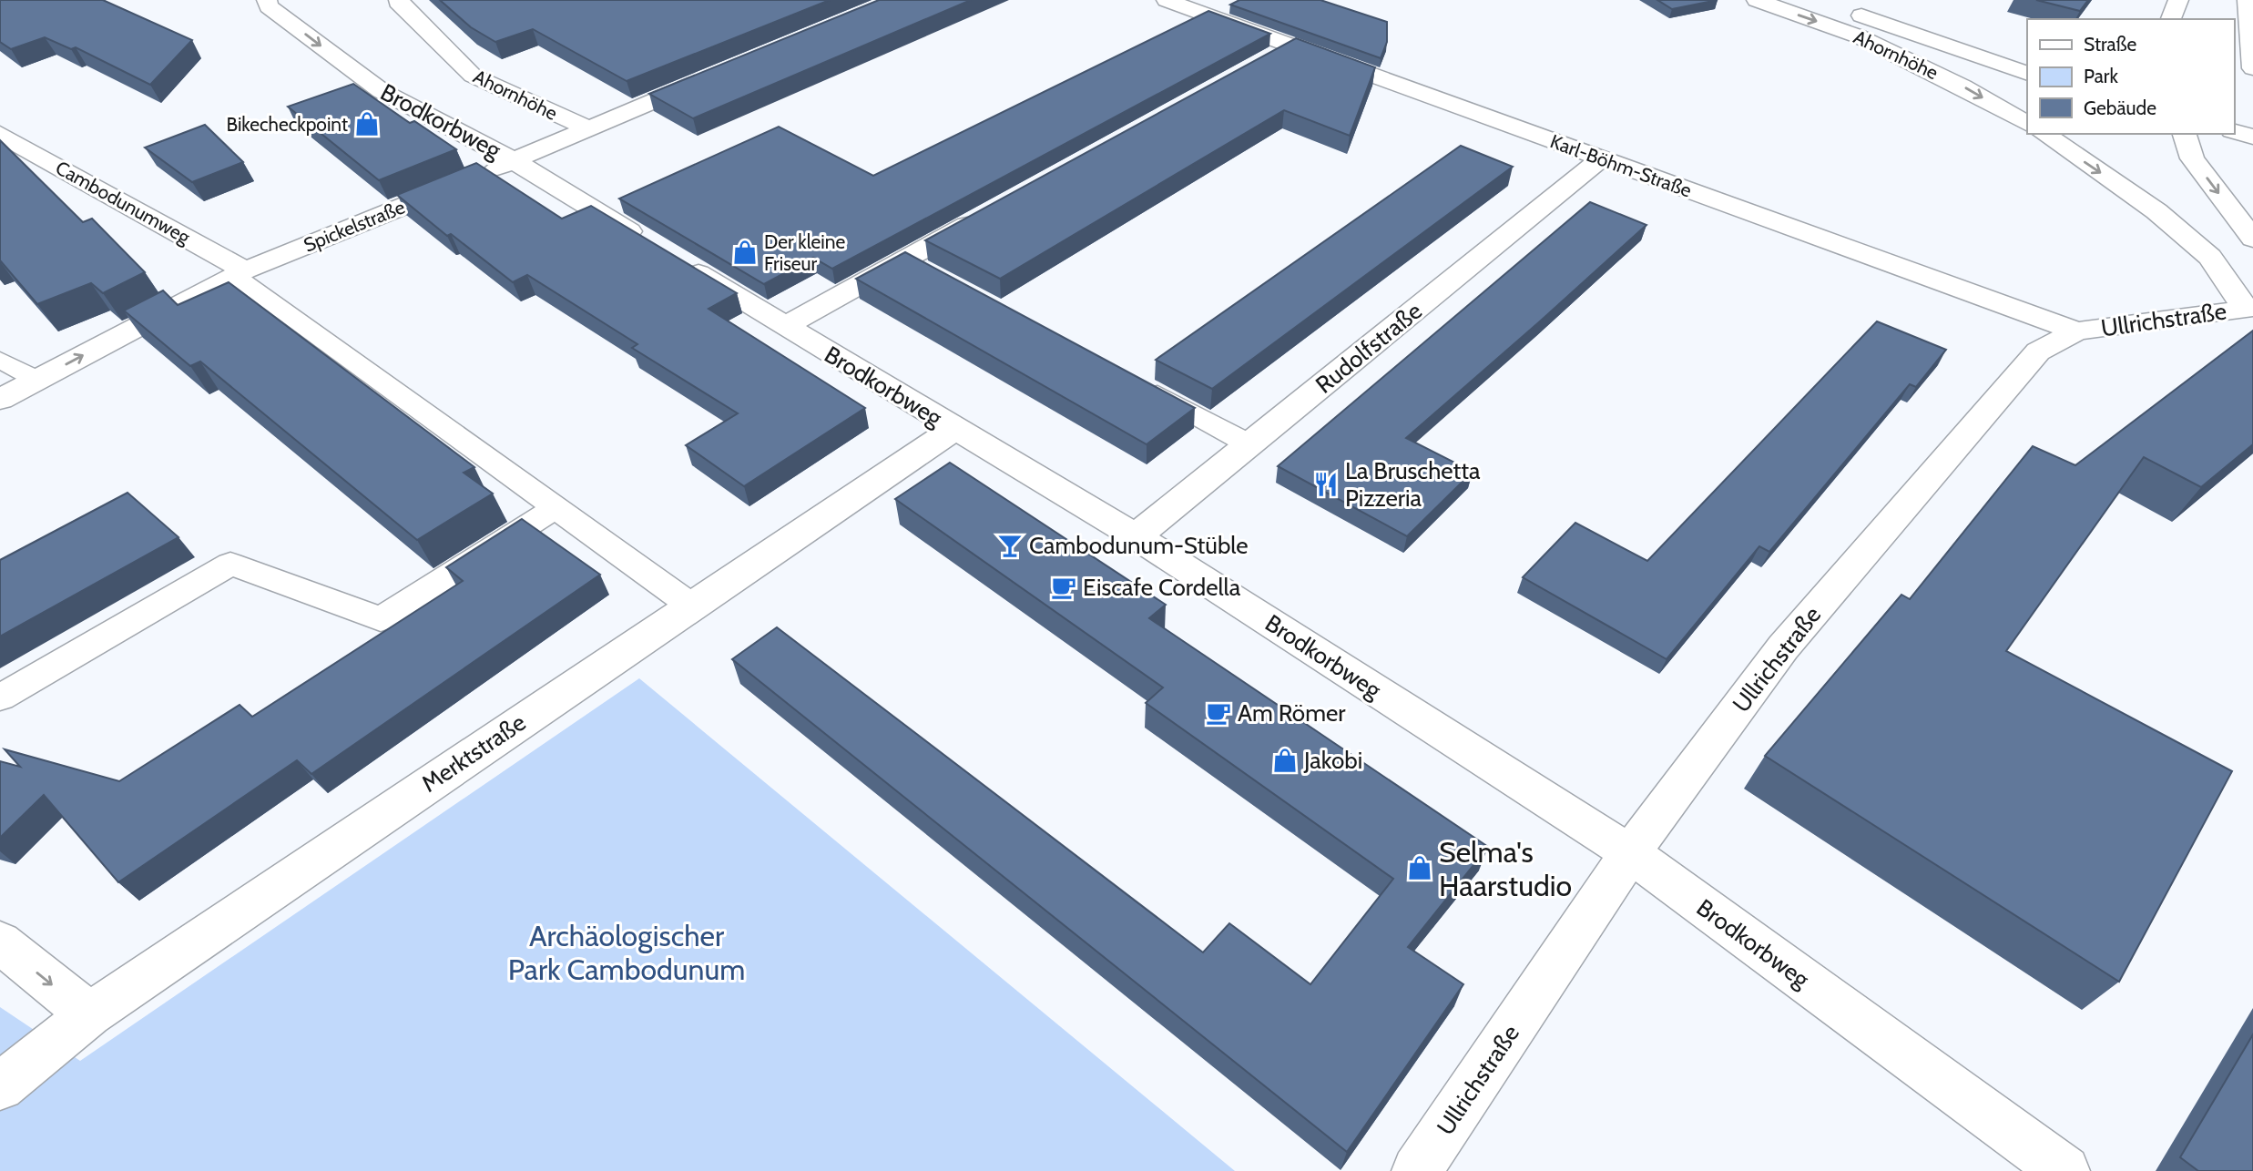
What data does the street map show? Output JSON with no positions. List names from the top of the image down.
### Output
{
  "streets": {
    "street": [
      "Ahornhöhe",
      "Brodkorbweg",
      "Karl-Böhm-Straße",
      "Cambodunumweg",
      "Spickelstraße",
      "Ullrichstraße",
      "Rudolfstraße",
      "Merktstraße"
    ]
  },
  "crossings": [
    ["Ahornhöhe", "Spickelstraße"],
    ["Brodkorbweg", "Spickelstraße"],
    ["Brodkorbweg", "Ullrichstraße"],
    ["Brodkorbweg", "Rudolfstraße"],
    ["Brodkorbweg", "Merktstraße"],
    ["Karl-Böhm-Straße", "Ullrichstraße"],
    ["Karl-Böhm-Straße", "Rudolfstraße"],
    ["Cambodunumweg", "Spickelstraße"]
  ],
  "parks": ["Archäologischer Park Cambodunum"],
  "places": {
    "shop": [
      "Bikecheckpoint",
      "Der kleine Friseur",
      "Jakobi",
      "Selma's Haarstudio"
    ],
    "restaurant": ["La Bruschetta Pizzeria"],
    "bar": ["Cambodunum-Stüble"],
    "cafe": ["Eiscafe Cordella", "Am Römer"]
  },
  "legend": ["Straße", "Park", "Gebäude"]
}
